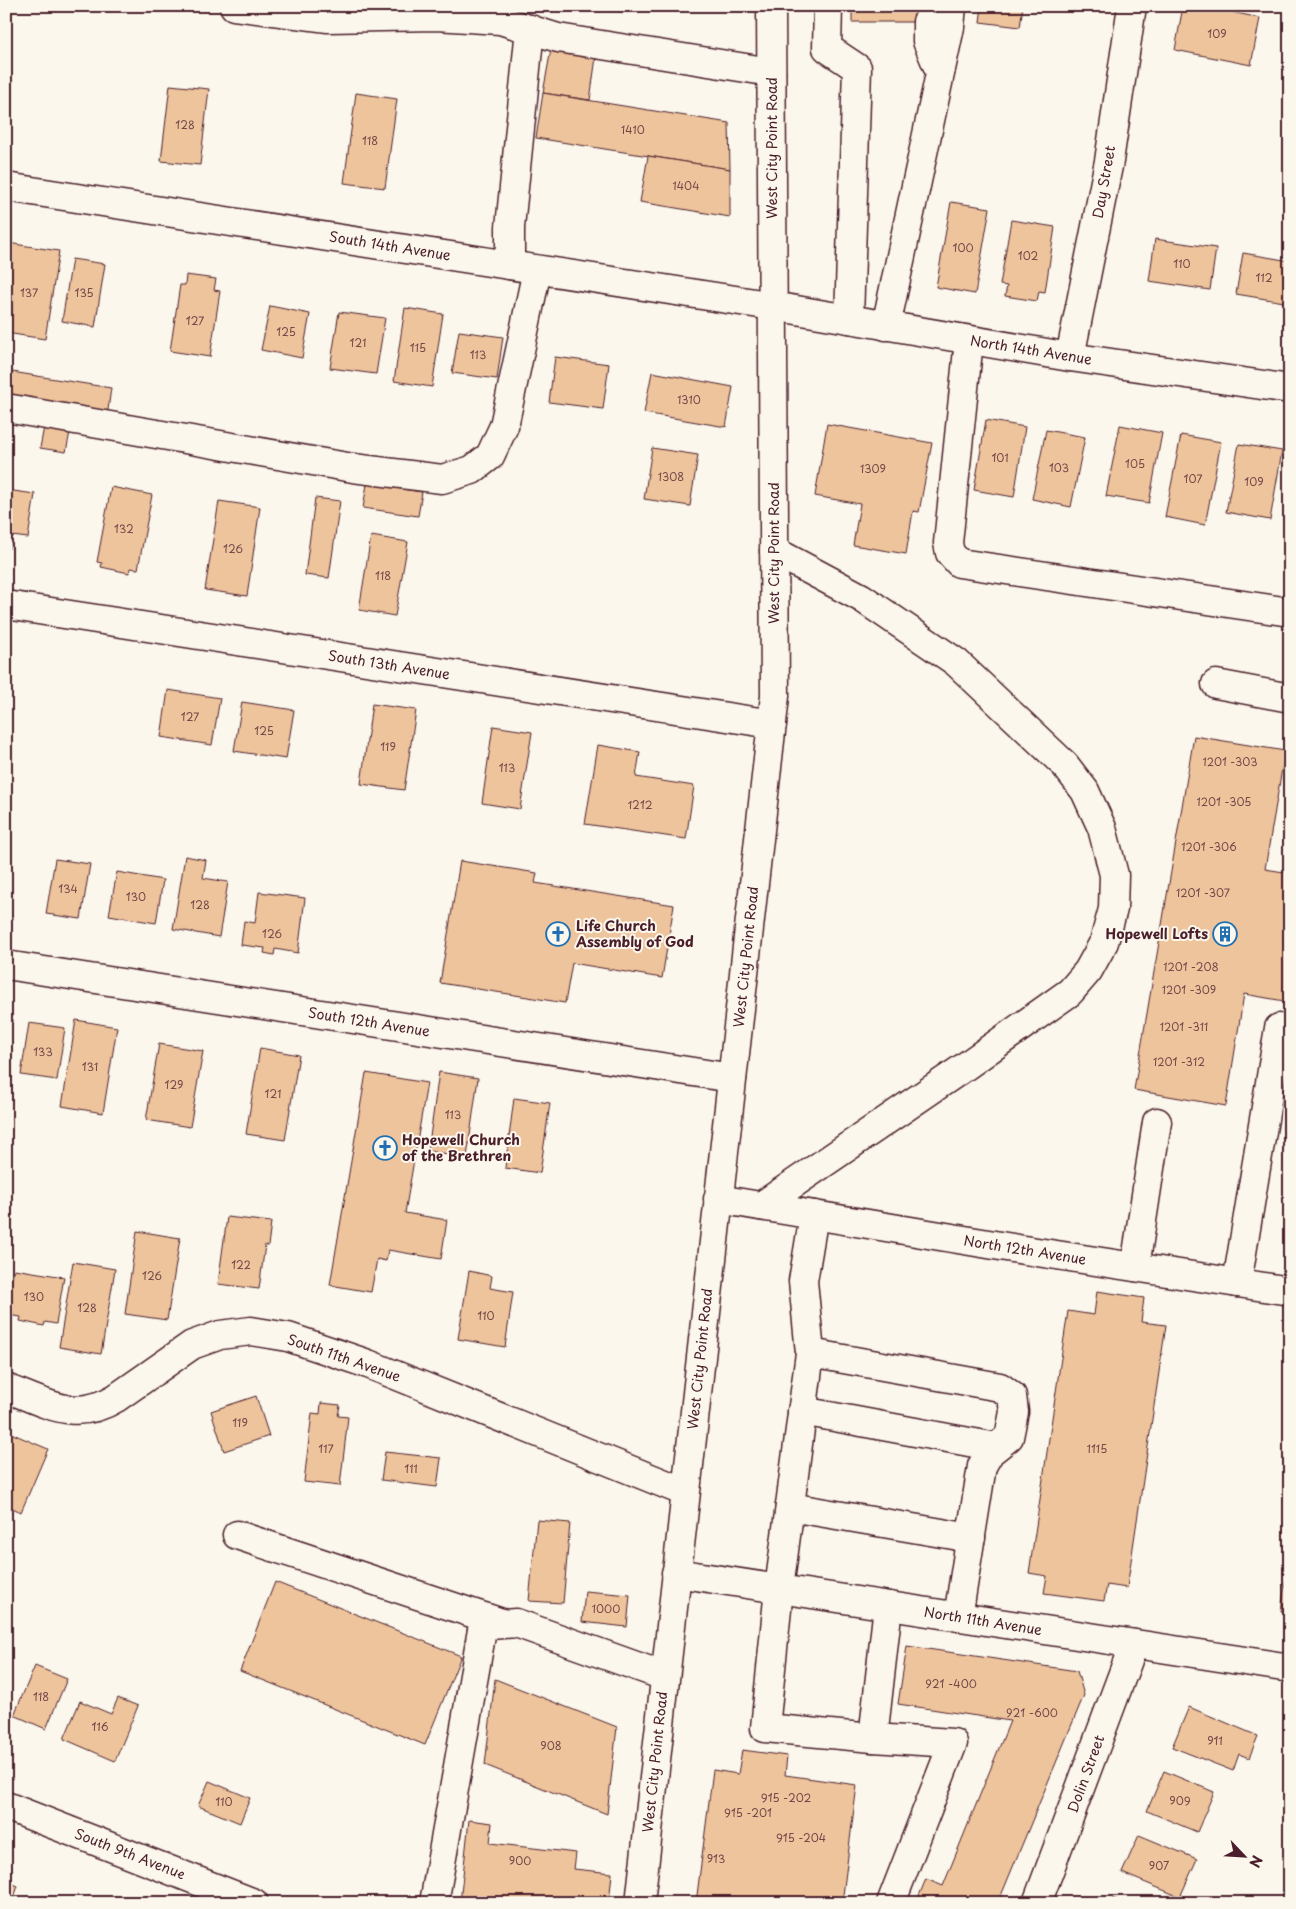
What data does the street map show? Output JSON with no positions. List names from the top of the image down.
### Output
{
  "streets": {
    "street": [
      "West City Point Road",
      "Day Street",
      "South 14th Avenue",
      "North 14th Avenue",
      "South 13th Avenue",
      "South 12th Avenue",
      "North 12th Avenue",
      "South 11th Avenue",
      "North 11th Avenue",
      "Dolin Street",
      "South 9th Avenue"
    ]
  },
  "crossings": [
    ["West City Point Road", "South 14th Avenue"],
    ["West City Point Road", "North 14th Avenue"],
    ["West City Point Road", "South 13th Avenue"],
    ["West City Point Road", "South 12th Avenue"],
    ["West City Point Road", "North 12th Avenue"],
    ["West City Point Road", "South 11th Avenue"],
    ["West City Point Road", "North 11th Avenue"],
    ["Day Street", "North 14th Avenue"],
    ["South 14th Avenue", "North 14th Avenue"],
    ["North 11th Avenue", "Dolin Street"]
  ],
  "places": {
    "church": ["Life Church Assembly of God", "Hopewell Church of the Brethren"],
    "building": ["Hopewell Lofts"]
  },
  "house_numbers": [
    "109",
    "128",
    "1410",
    "118",
    "1404",
    "100",
    "102",
    "110",
    "112",
    "137",
    "135",
    "127",
    "125",
    "121",
    "115",
    "113",
    "1310",
    "101",
    "105",
    "103",
    "1309",
    "1308",
    "107",
    "109",
    "132",
    "126",
    "118",
    "127",
    "125",
    "119",
    "1201 -303",
    "113",
    "1201 -305",
    "1212",
    "1201 -306",
    "134",
    "1201 -307",
    "130",
    "128",
    "126",
    "1201 -208",
    "1201 -309",
    "1201 -311",
    "133",
    "1201 -312",
    "131",
    "129",
    "121",
    "113",
    "122",
    "126",
    "130",
    "128",
    "110",
    "119",
    "117",
    "1115",
    "111",
    "1000",
    "921 -400",
    "118",
    "921 -600",
    "116",
    "911",
    "908",
    "915 -202",
    "909",
    "110",
    "915 -201",
    "915 -204",
    "913",
    "900",
    "907"
  ],
  "north": "bottom right"
}
